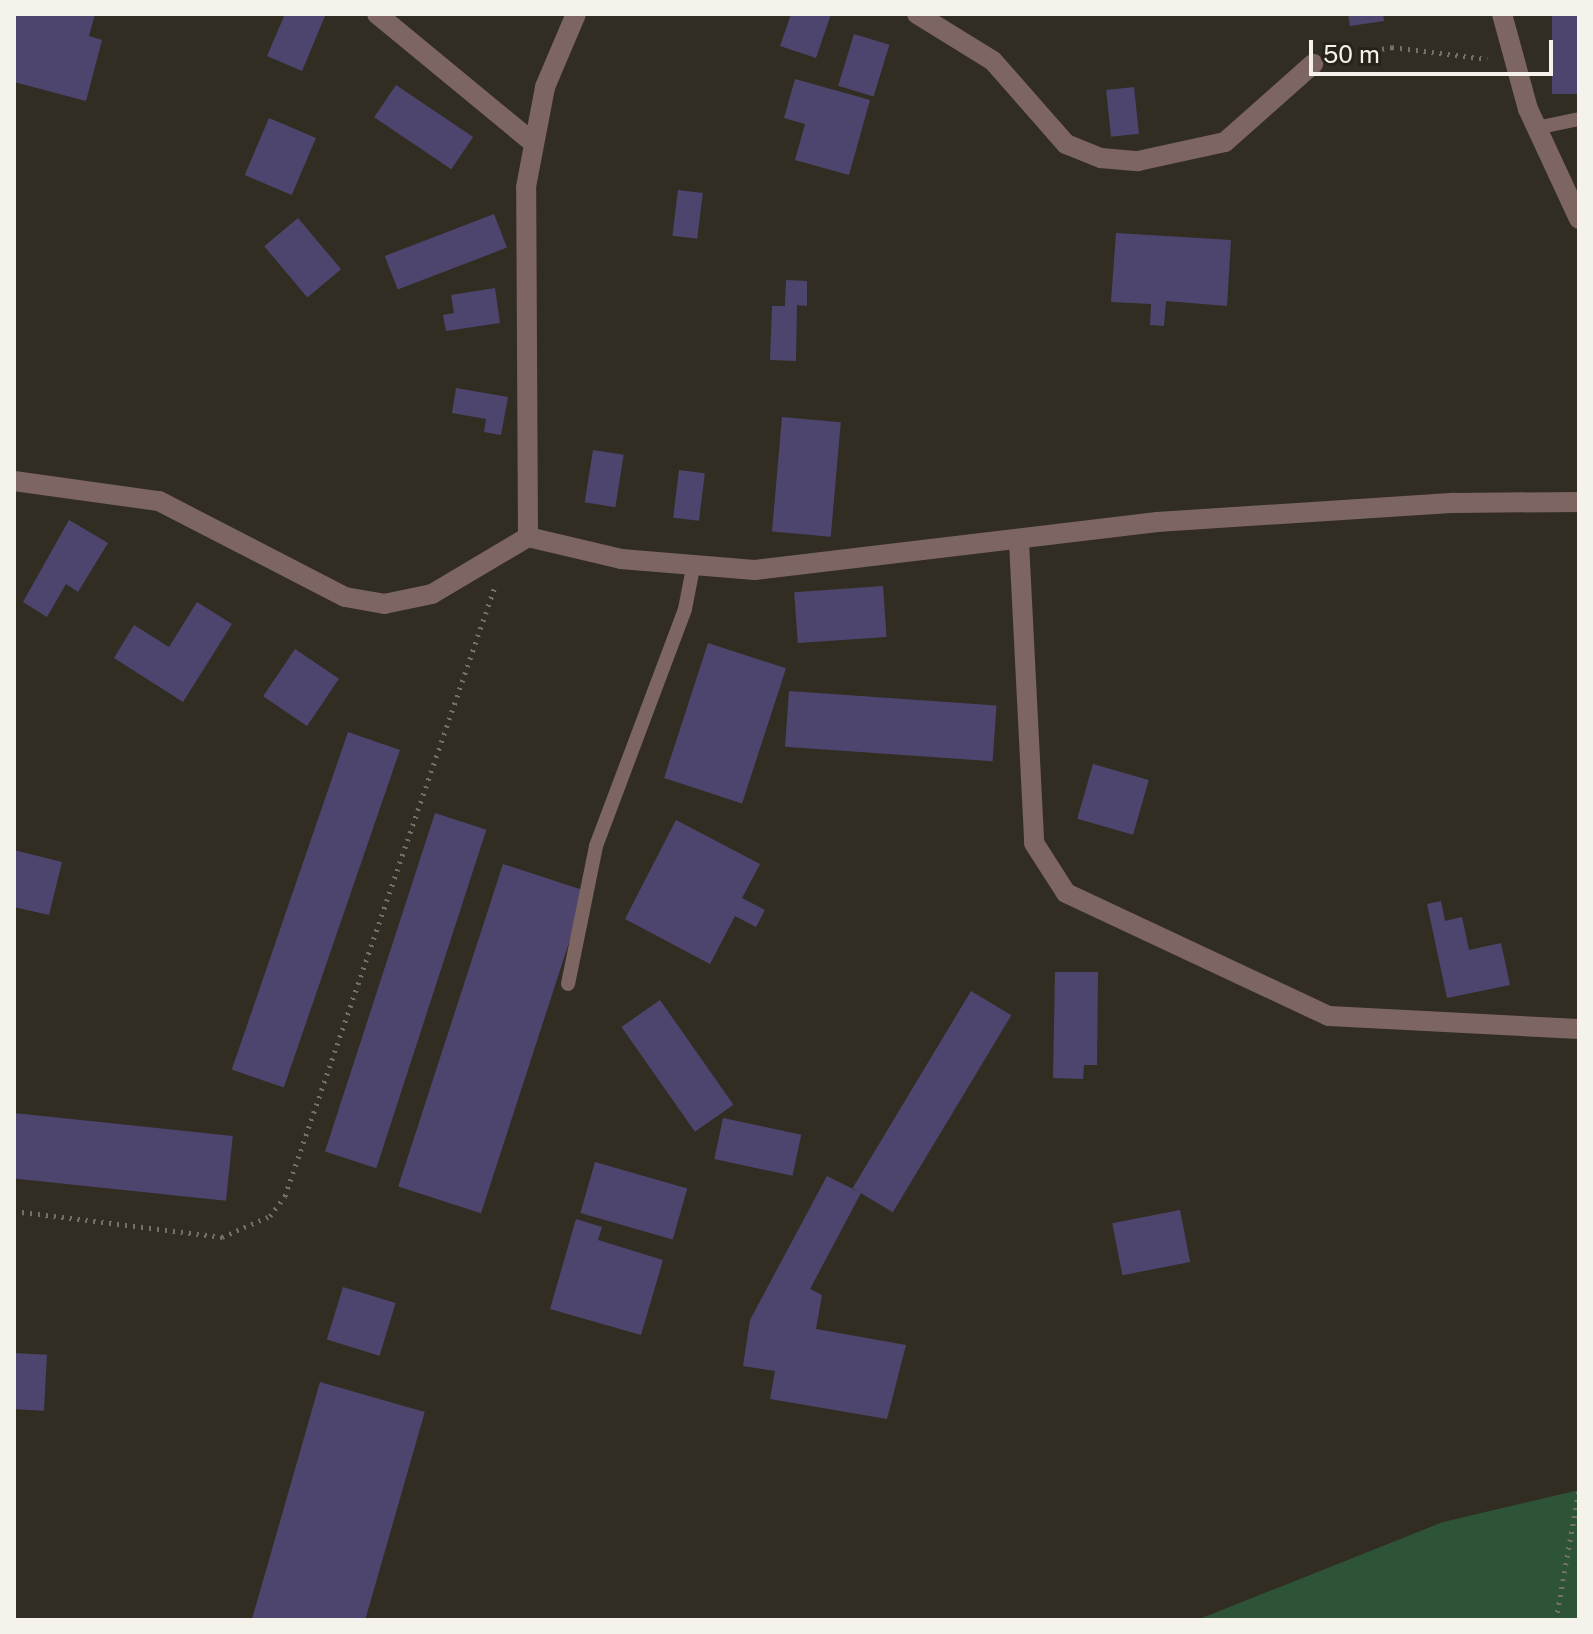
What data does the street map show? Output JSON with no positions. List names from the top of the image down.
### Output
{
  "scale_bar": "50 m"
}
